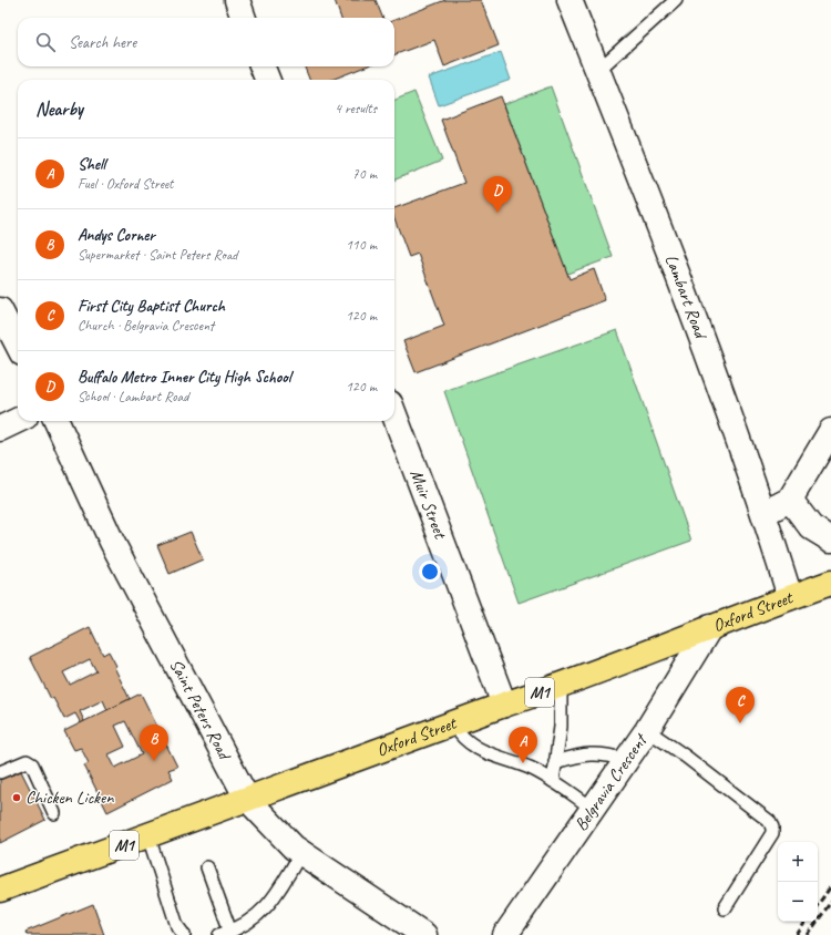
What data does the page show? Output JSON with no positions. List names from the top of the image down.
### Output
{
  "streets": {
    "main road": ["Oxford Street", "M1"],
    "street": [
      "Lambart Road",
      "Muir Street",
      "Saint Peters Road",
      "Belgravia Crescent"
    ]
  },
  "crossings": [
    ["Lambart Road", "Oxford Street"],
    ["Muir Street", "Oxford Street"],
    ["Oxford Street", "Saint Peters Road"],
    ["Oxford Street", "Belgravia Crescent"]
  ],
  "places": ["Chicken Licken"],
  "page": {
    "search": "Search here",
    "heading": ["Nearby", "4 results"],
    "list": [
      {
        "mark": "A",
        "name": "Shell",
        "note": "Fuel · Oxford Street",
        "value": "70 m"
      },
      {
        "mark": "B",
        "name": "Andys Corner",
        "note": "Supermarket · Saint Peters Road",
        "value": "110 m"
      },
      {
        "mark": "C",
        "name": "First City Baptist Church",
        "note": "Church · Belgravia Crescent",
        "value": "120 m"
      },
      {
        "mark": "D",
        "name": "Buffalo Metro Inner City High School",
        "note": "School · Lambart Road",
        "value": "120 m"
      }
    ],
    "pins": [
      "D",
      "C",
      "B",
      "A"
    ],
    "map_buttons": ["+", "−"]
  }
}
